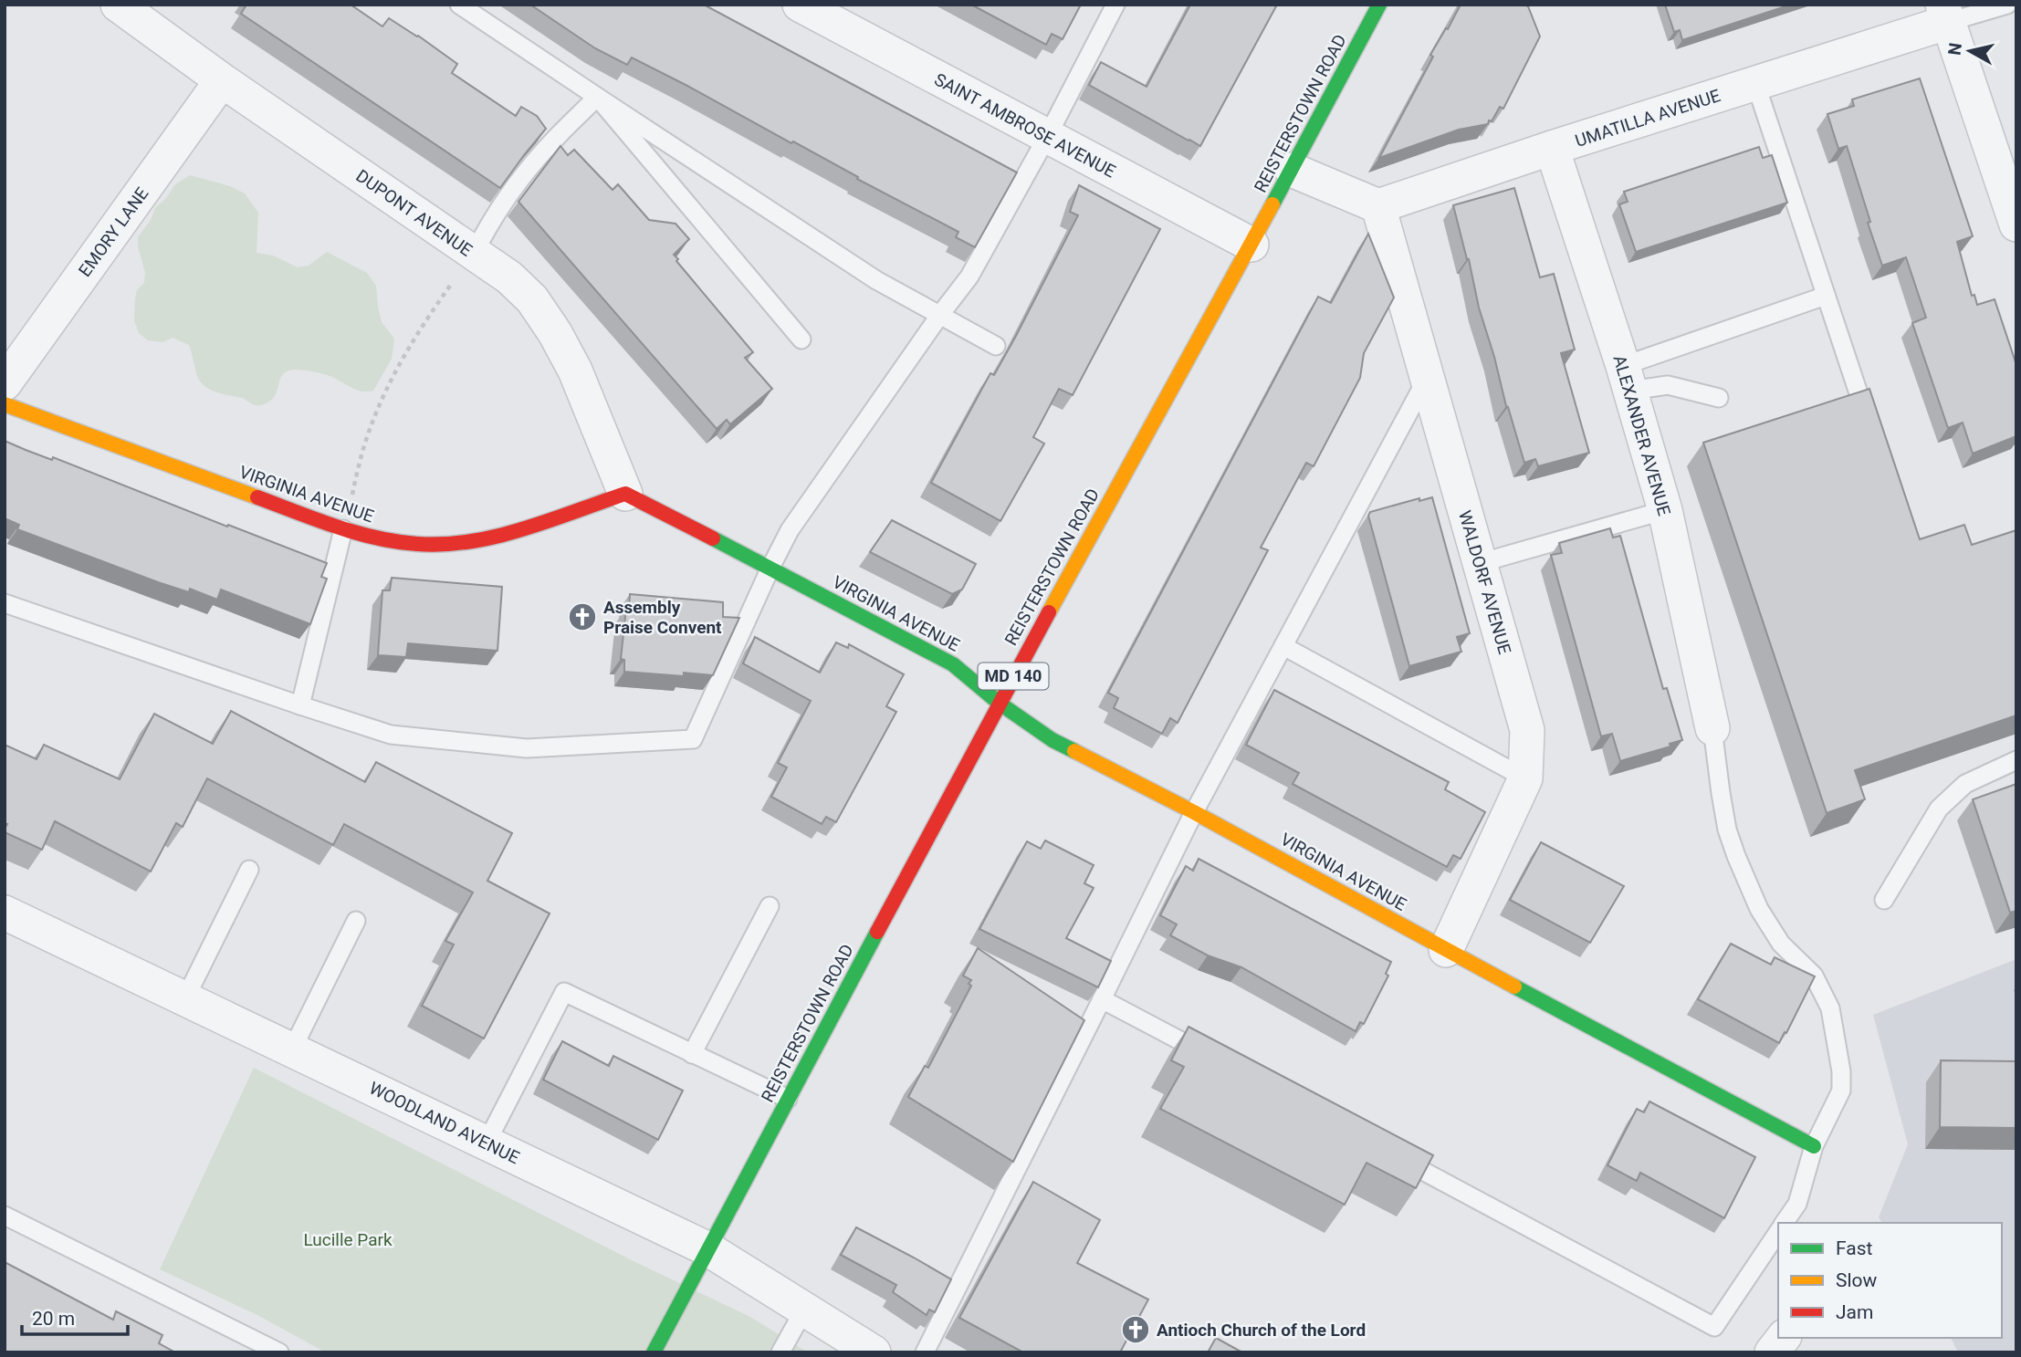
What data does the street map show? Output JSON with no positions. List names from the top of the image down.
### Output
{
  "streets": {
    "street": [
      "REISTERSTOWN ROAD",
      "UMATILLA AVENUE",
      "SAINT AMBROSE AVENUE",
      "DUPONT AVENUE",
      "EMORY LANE",
      "ALEXANDER AVENUE",
      "VIRGINIA AVENUE",
      "WALDORF AVENUE",
      "MD 140",
      "WOODLAND AVENUE"
    ]
  },
  "crossings": [
    ["REISTERSTOWN ROAD", "SAINT AMBROSE AVENUE"],
    ["REISTERSTOWN ROAD", "VIRGINIA AVENUE"],
    ["REISTERSTOWN ROAD", "WOODLAND AVENUE"],
    ["UMATILLA AVENUE", "ALEXANDER AVENUE"],
    ["UMATILLA AVENUE", "WALDORF AVENUE"],
    ["DUPONT AVENUE", "EMORY LANE"],
    ["DUPONT AVENUE", "VIRGINIA AVENUE"],
    ["VIRGINIA AVENUE", "WALDORF AVENUE"]
  ],
  "parks": ["Lucille Park"],
  "places": {
    "church": ["Assembly Praise Convent", "Antioch Church of the Lord"]
  },
  "legend": ["Fast", "Slow", "Jam"],
  "scale_bar": "20 m",
  "north": "left"
}
